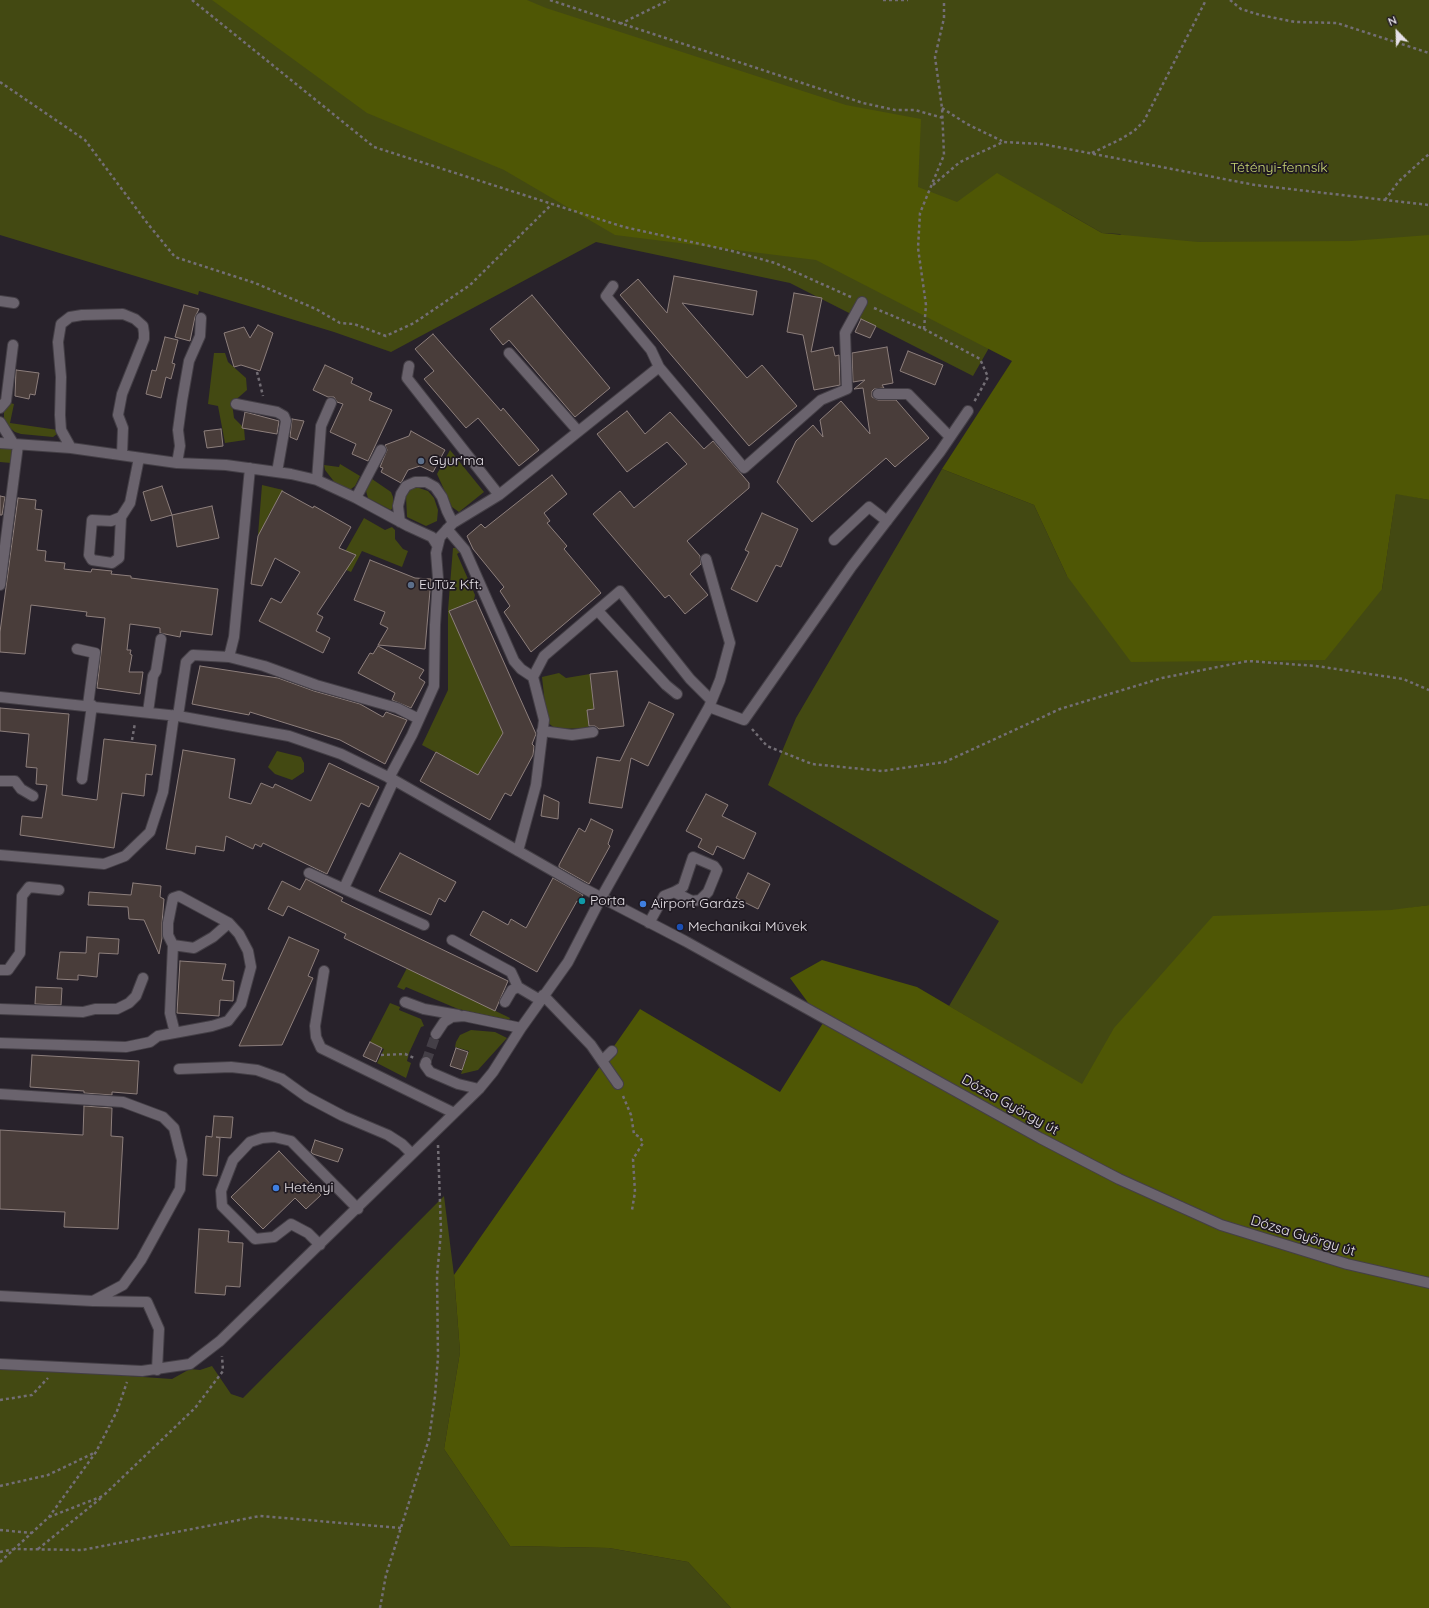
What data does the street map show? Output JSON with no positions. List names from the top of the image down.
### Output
{
  "streets": {
    "street": ["Dózsa György út"]
  },
  "parks": ["Tétényi-fennsík"],
  "places": [
    "Gyur'ma",
    "EuTűz Kft.",
    "Porta",
    "Airport Garázs",
    "Mechanikai Művek",
    "Hetényi"
  ],
  "north": "top left"
}
